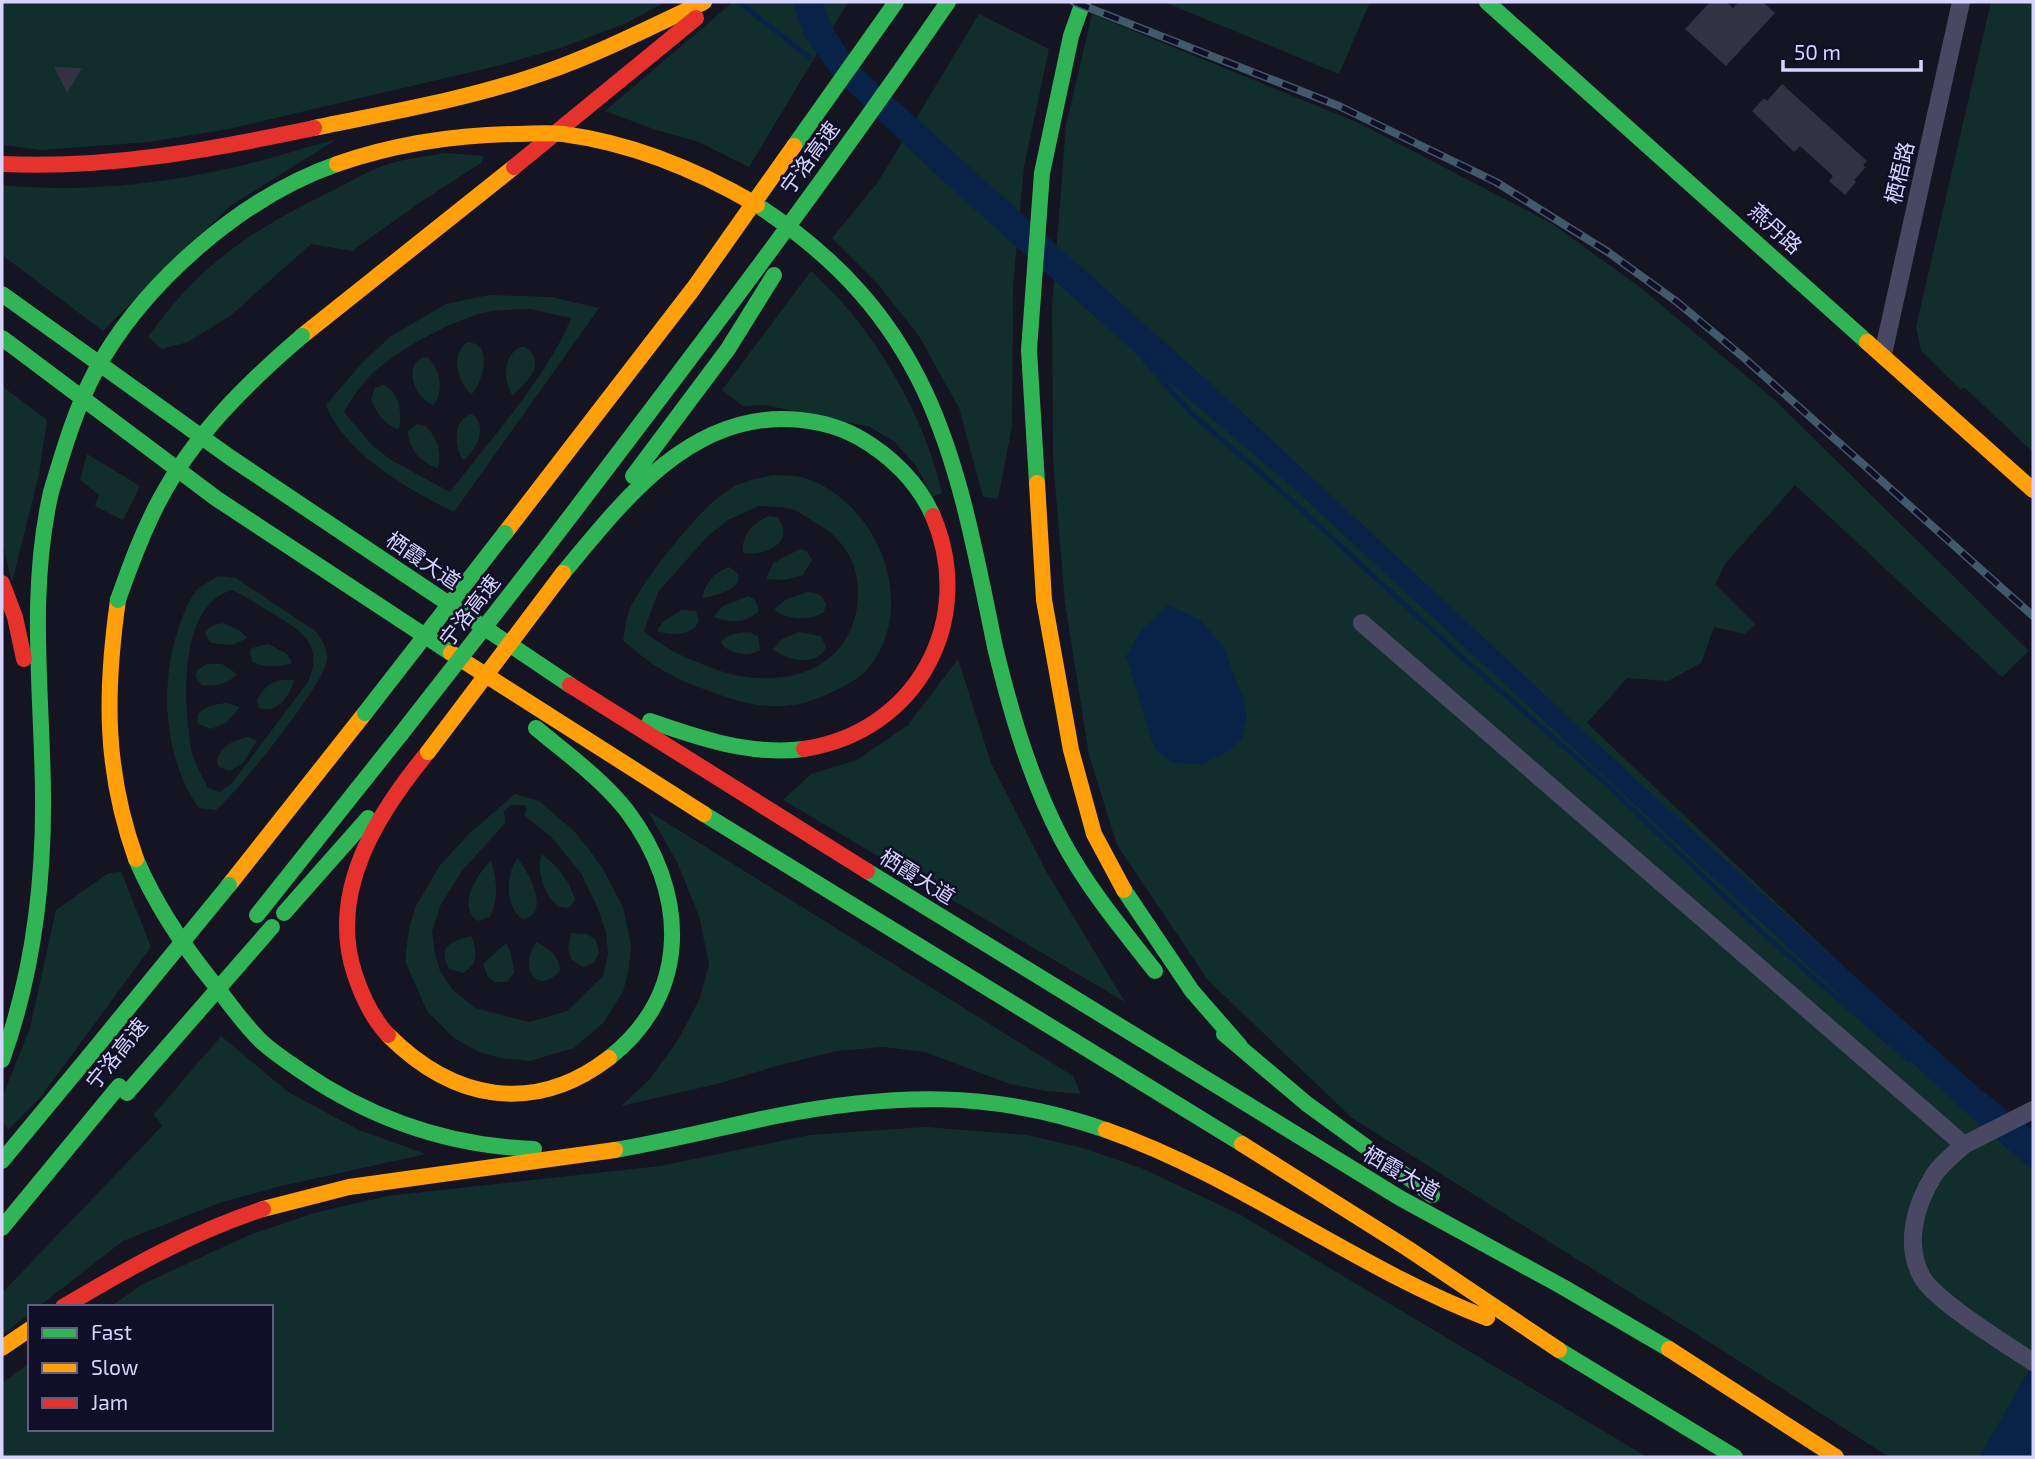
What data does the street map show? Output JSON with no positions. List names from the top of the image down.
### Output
{
  "streets": {
    "main road": ["宁洛高速", "燕丹路", "栖霞大道"],
    "street": ["栖梧路"]
  },
  "crossings": [
    ["栖梧路", "燕丹路"]
  ],
  "legend": ["Fast", "Slow", "Jam"],
  "scale_bar": "50 m"
}
